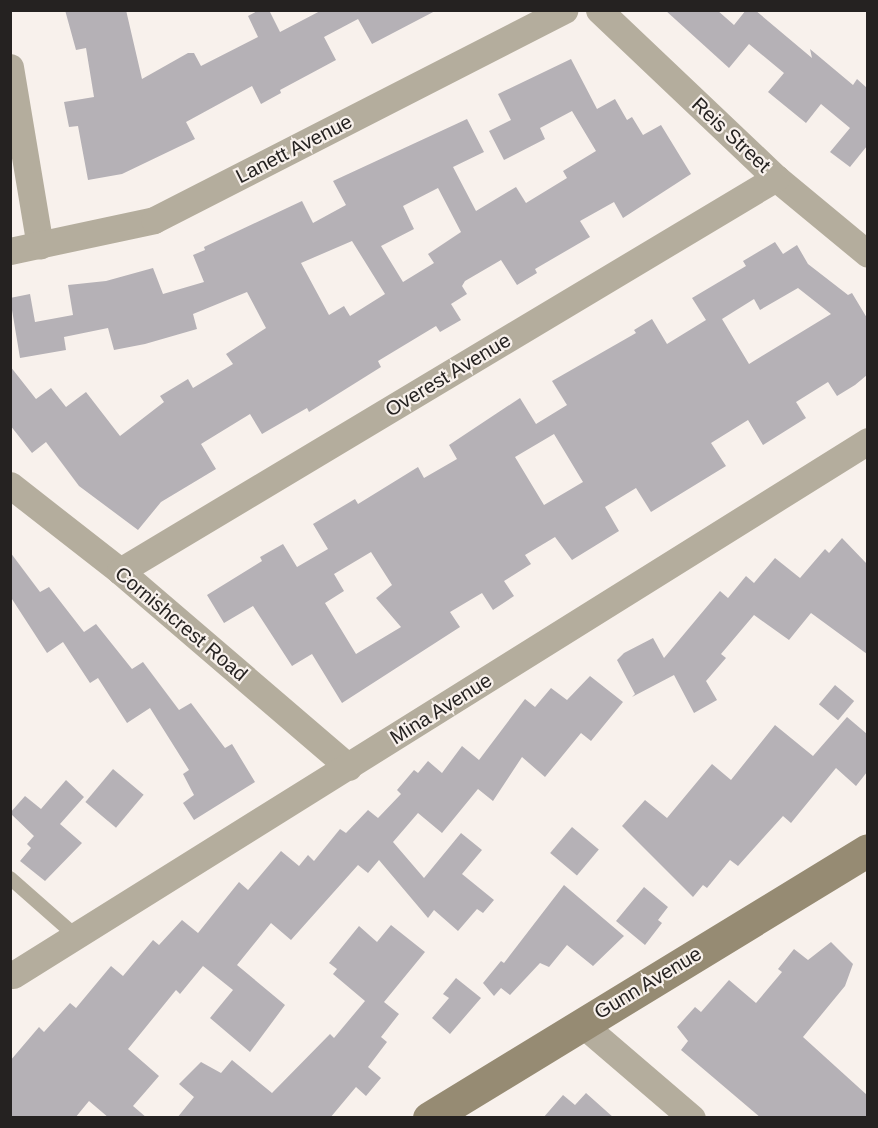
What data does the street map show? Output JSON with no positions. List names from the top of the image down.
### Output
{
  "streets": {
    "street": [
      "Reis Street",
      "Lanett Avenue",
      "Overest Avenue",
      "Cornishcrest Road",
      "Mina Avenue",
      "Gunn Avenue"
    ]
  },
  "crossings": [
    ["Reis Street", "Overest Avenue"],
    ["Overest Avenue", "Cornishcrest Road"],
    ["Cornishcrest Road", "Mina Avenue"]
  ]
}
